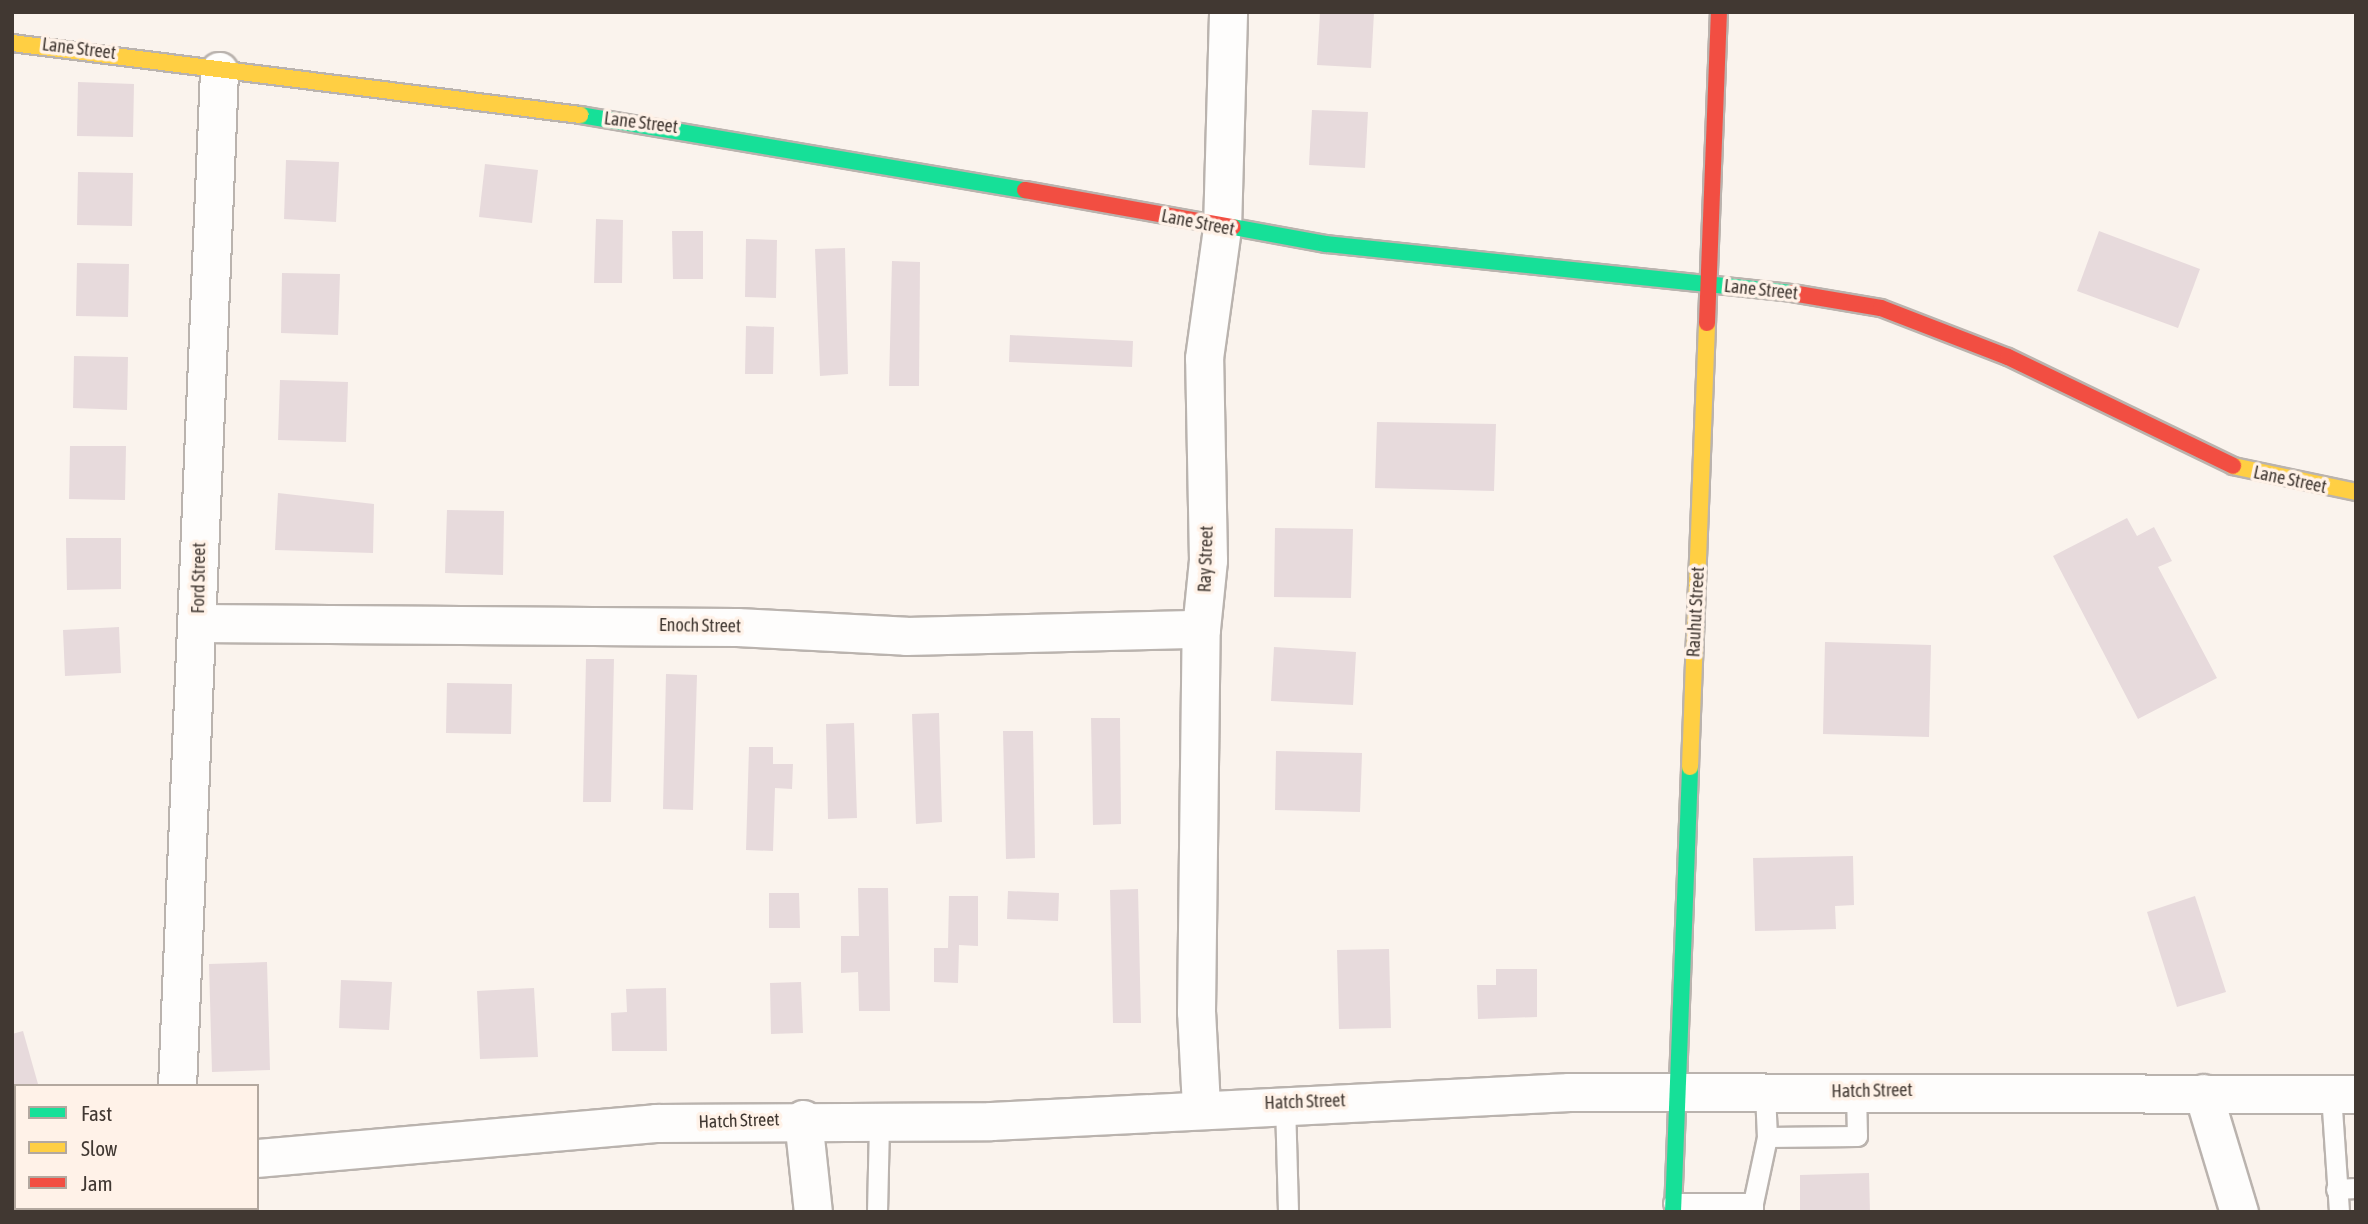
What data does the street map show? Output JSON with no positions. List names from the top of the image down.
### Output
{
  "streets": {
    "street": [
      "Lane Street",
      "Ray Street",
      "Ford Street",
      "Rauhut Street",
      "Enoch Street",
      "Hatch Street"
    ]
  },
  "crossings": [
    ["Lane Street", "Ray Street"],
    ["Lane Street", "Ford Street"],
    ["Lane Street", "Rauhut Street"],
    ["Ray Street", "Enoch Street"],
    ["Ray Street", "Hatch Street"],
    ["Ford Street", "Enoch Street"],
    ["Rauhut Street", "Hatch Street"]
  ],
  "legend": ["Fast", "Slow", "Jam"]
}
